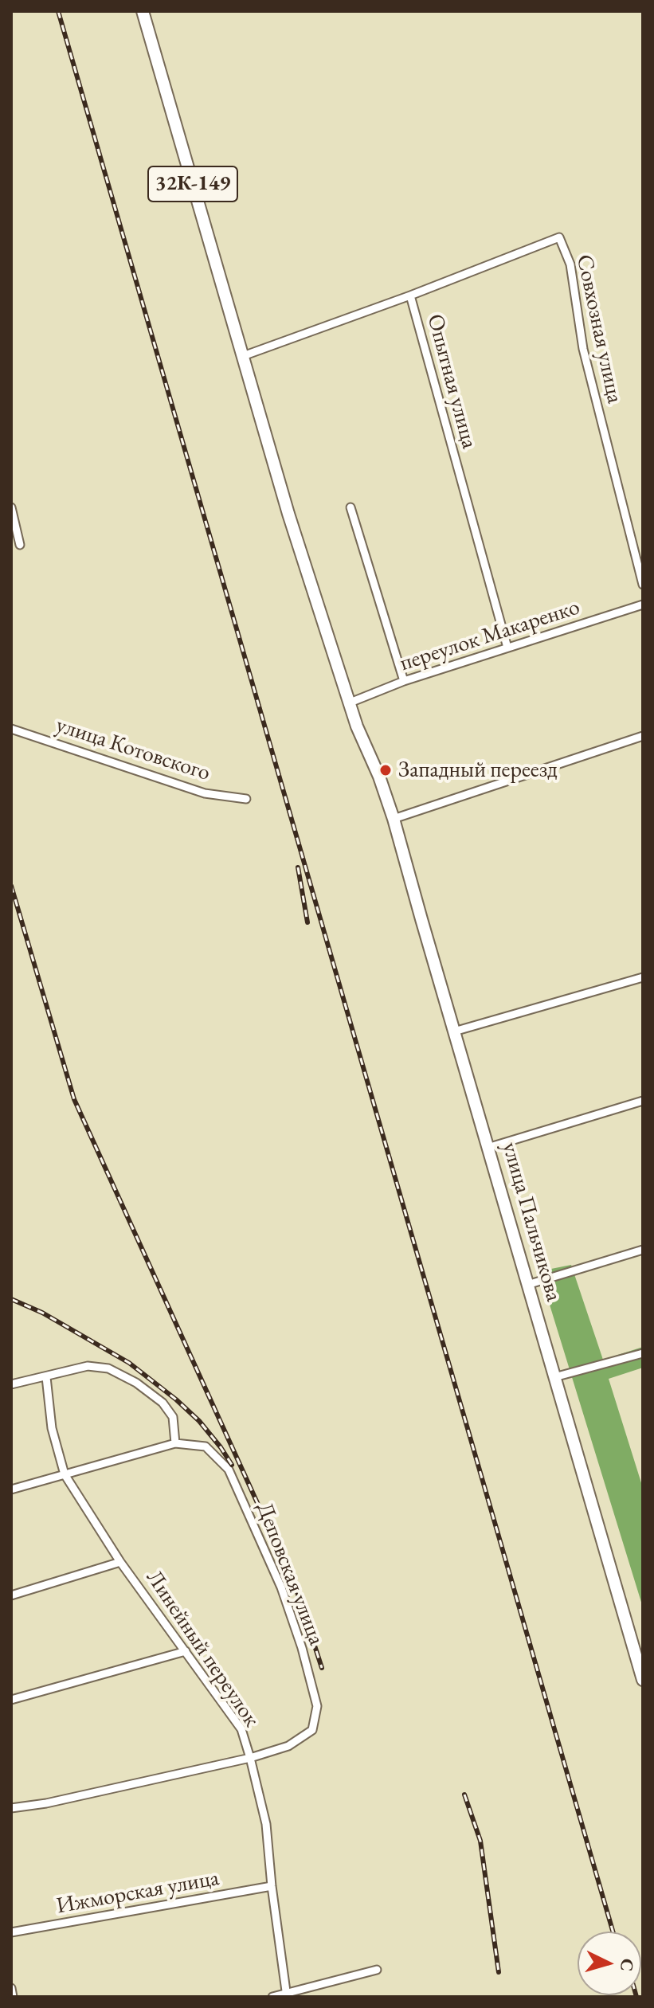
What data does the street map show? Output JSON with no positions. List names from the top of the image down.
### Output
{
  "streets": {
    "main road": ["32К-149", "улица Пальчикова"],
    "street": [
      "Совхозная улица",
      "Опытная улица",
      "переулок Макаренко",
      "улица Котовского",
      "Деповская улица",
      "Линейный переулок",
      "Ижморская улица"
    ]
  },
  "crossings": [
    ["32К-149", "Опытная улица"],
    ["32К-149", "улица Пальчикова"],
    ["Совхозная улица", "Опытная улица"],
    ["Опытная улица", "переулок Макаренко"],
    ["Опытная улица", "улица Пальчикова"],
    ["переулок Макаренко", "улица Пальчикова"],
    ["Деповская улица", "Линейный переулок"],
    ["Линейный переулок", "Ижморская улица"]
  ],
  "places": ["Западный переезд"],
  "north": "right"
}
